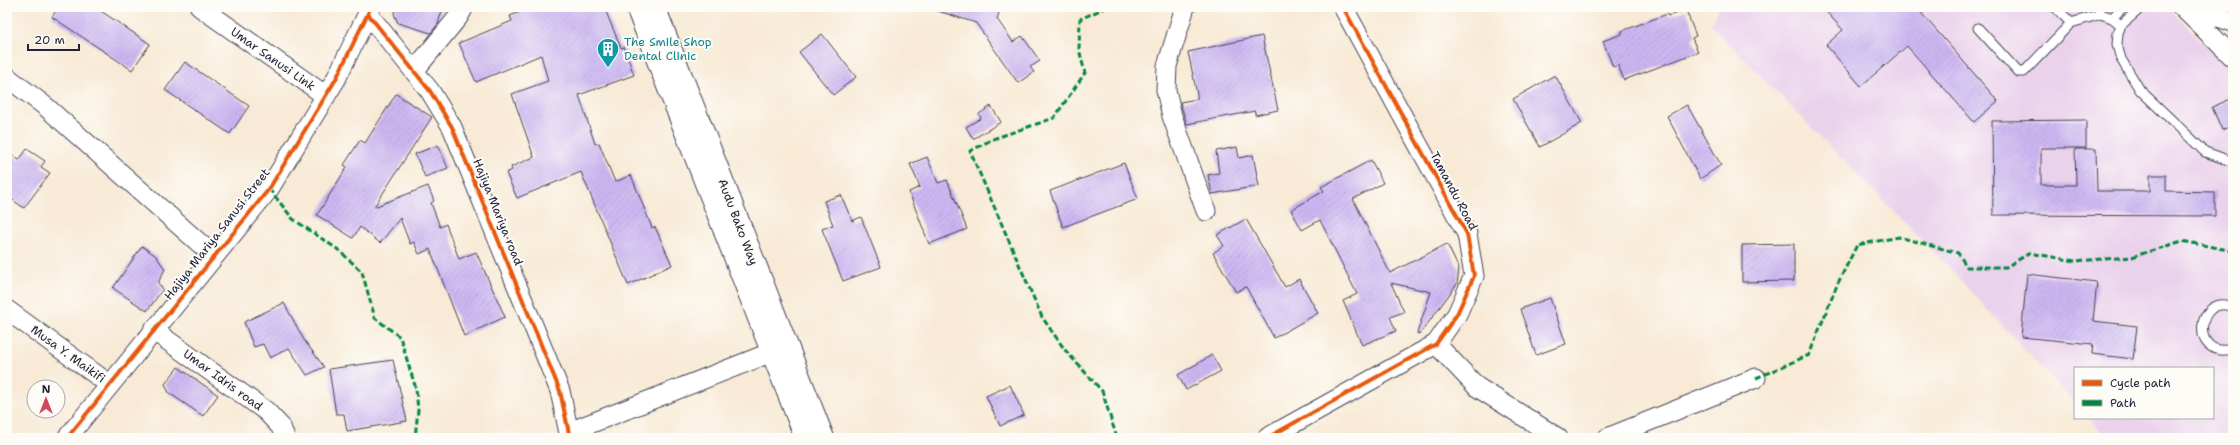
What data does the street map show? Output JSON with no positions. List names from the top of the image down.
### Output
{
  "streets": {
    "main road": ["Audu Bako Way"],
    "street": [
      "Umar Sanusi Link",
      "Tamandu Road",
      "Hajiya Mariya road",
      "Hajiya Mariya Sanusi Street",
      "Musa Y. Maikifi",
      "Umar Idris road"
    ]
  },
  "crossings": [
    ["Umar Sanusi Link", "Hajiya Mariya Sanusi Street"],
    ["Hajiya Mariya road", "Hajiya Mariya Sanusi Street"],
    ["Hajiya Mariya Sanusi Street", "Musa Y. Maikifi"],
    ["Hajiya Mariya Sanusi Street", "Umar Idris road"]
  ],
  "places": {
    "building": ["The Smile Shop Dental Clinic"]
  },
  "legend": ["Cycle path", "Path"],
  "scale_bar": "20 m",
  "north": "top"
}
